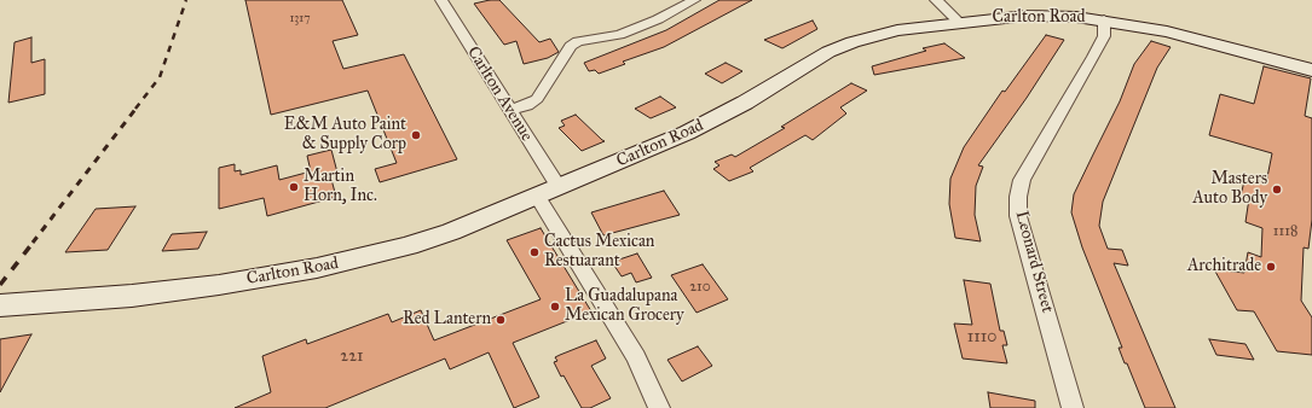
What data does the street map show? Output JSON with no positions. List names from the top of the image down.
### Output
{
  "streets": {
    "main road": ["Carlton Road"],
    "street": ["Carlton Avenue", "Leonard Street"]
  },
  "crossings": [
    ["Carlton Road", "Carlton Avenue"],
    ["Carlton Road", "Leonard Street"]
  ],
  "places": [
    "E&M Auto Paint & Supply Corp",
    "Martin Horn, Inc.",
    "Masters Auto Body",
    "Cactus Mexican Restuarant",
    "Architrade",
    "La Guadalupana Mexican Grocery",
    "Red Lantern"
  ],
  "house_numbers": [
    "1317",
    "1118",
    "210",
    "1110",
    "221"
  ]
}
